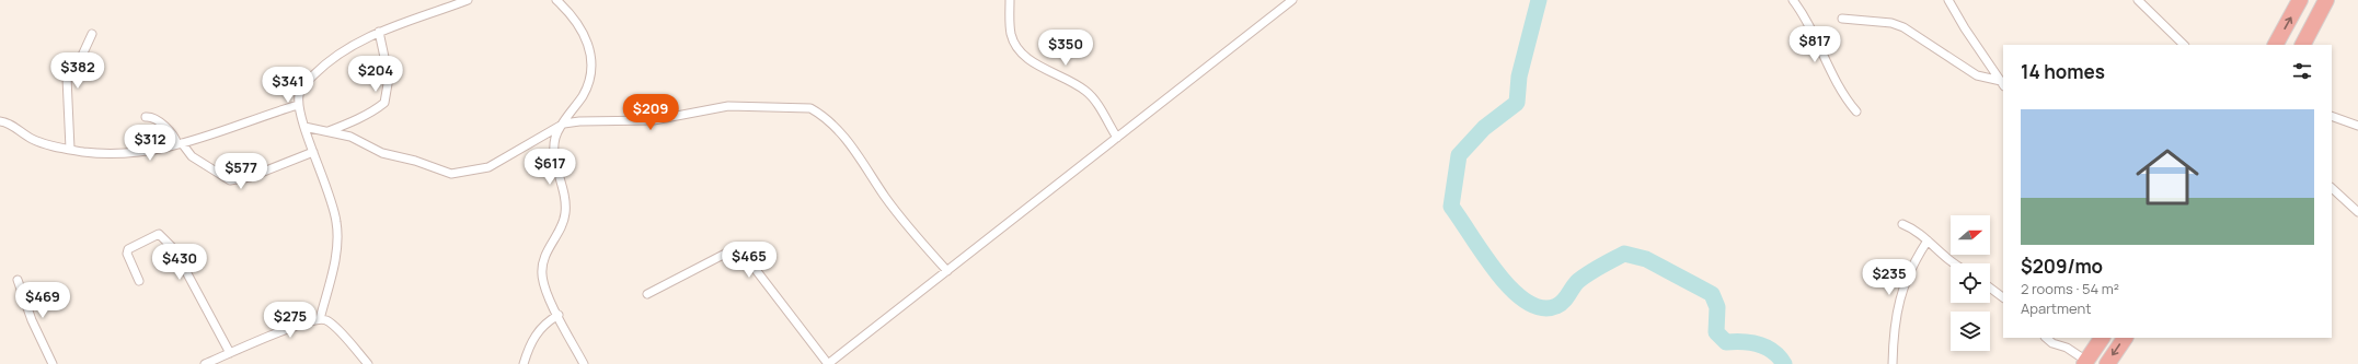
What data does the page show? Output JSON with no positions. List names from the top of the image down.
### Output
{
  "north": "right",
  "page": {
    "price": [
      "$817",
      "$350",
      "$382",
      "$204",
      "$341",
      "$209",
      "$312",
      "$617",
      "$577",
      "$465",
      "$430",
      "$235",
      "$469",
      "$275"
    ],
    "heading": "14 homes",
    "list": [
      {
        "name": "$209/mo",
        "note": "2 rooms · 54 m² · Apartment"
      }
    ]
  }
}
